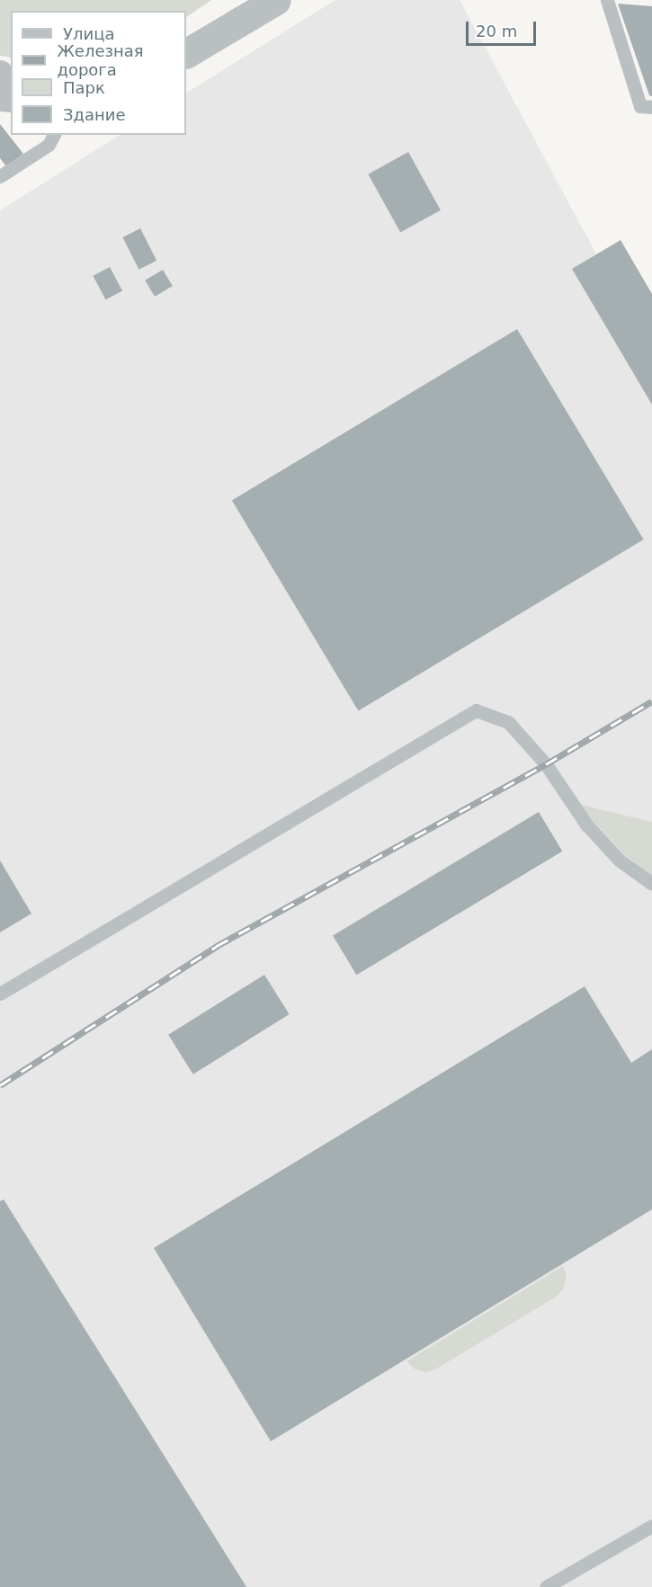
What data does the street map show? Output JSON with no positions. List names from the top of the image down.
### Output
{
  "legend": [
    "Улица",
    "Железная дорога",
    "Парк",
    "Здание"
  ],
  "scale_bar": "20 m"
}
